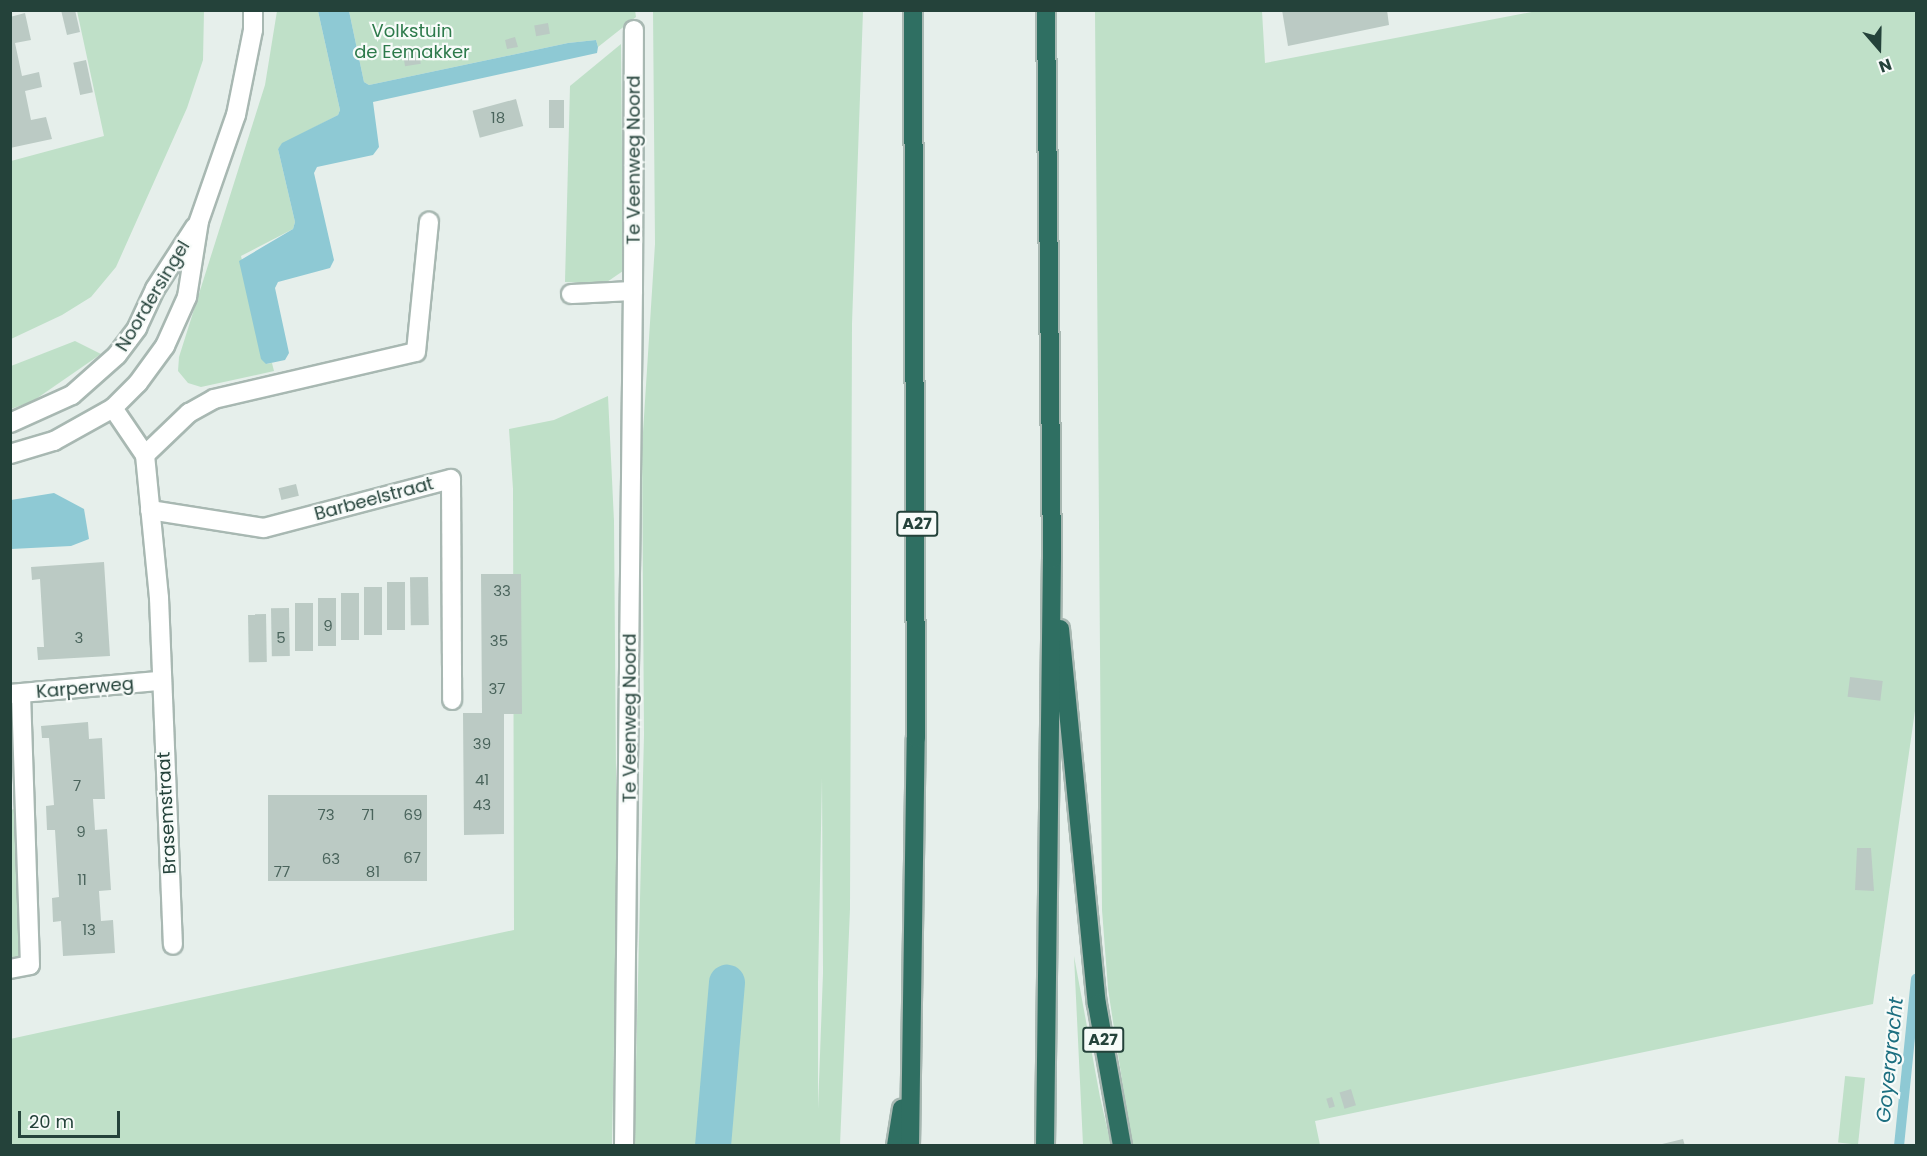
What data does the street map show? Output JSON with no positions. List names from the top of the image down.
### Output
{
  "streets": {
    "highway": ["A27"],
    "street": [
      "Te Veenweg Noord",
      "Noordersingel",
      "Barbeelstraat",
      "Karperweg",
      "Brasemstraat"
    ]
  },
  "crossings": [
    ["Karperweg", "Brasemstraat"]
  ],
  "water": ["Goyergracht"],
  "parks": ["Volkstuin de Eemakker"],
  "house_numbers": [
    "18",
    "33",
    "9",
    "3",
    "5",
    "35",
    "37",
    "39",
    "41",
    "7",
    "43",
    "73",
    "71",
    "69",
    "9",
    "67",
    "63",
    "77",
    "81",
    "11",
    "13"
  ],
  "scale_bar": "20 m",
  "north": "bottom"
}
